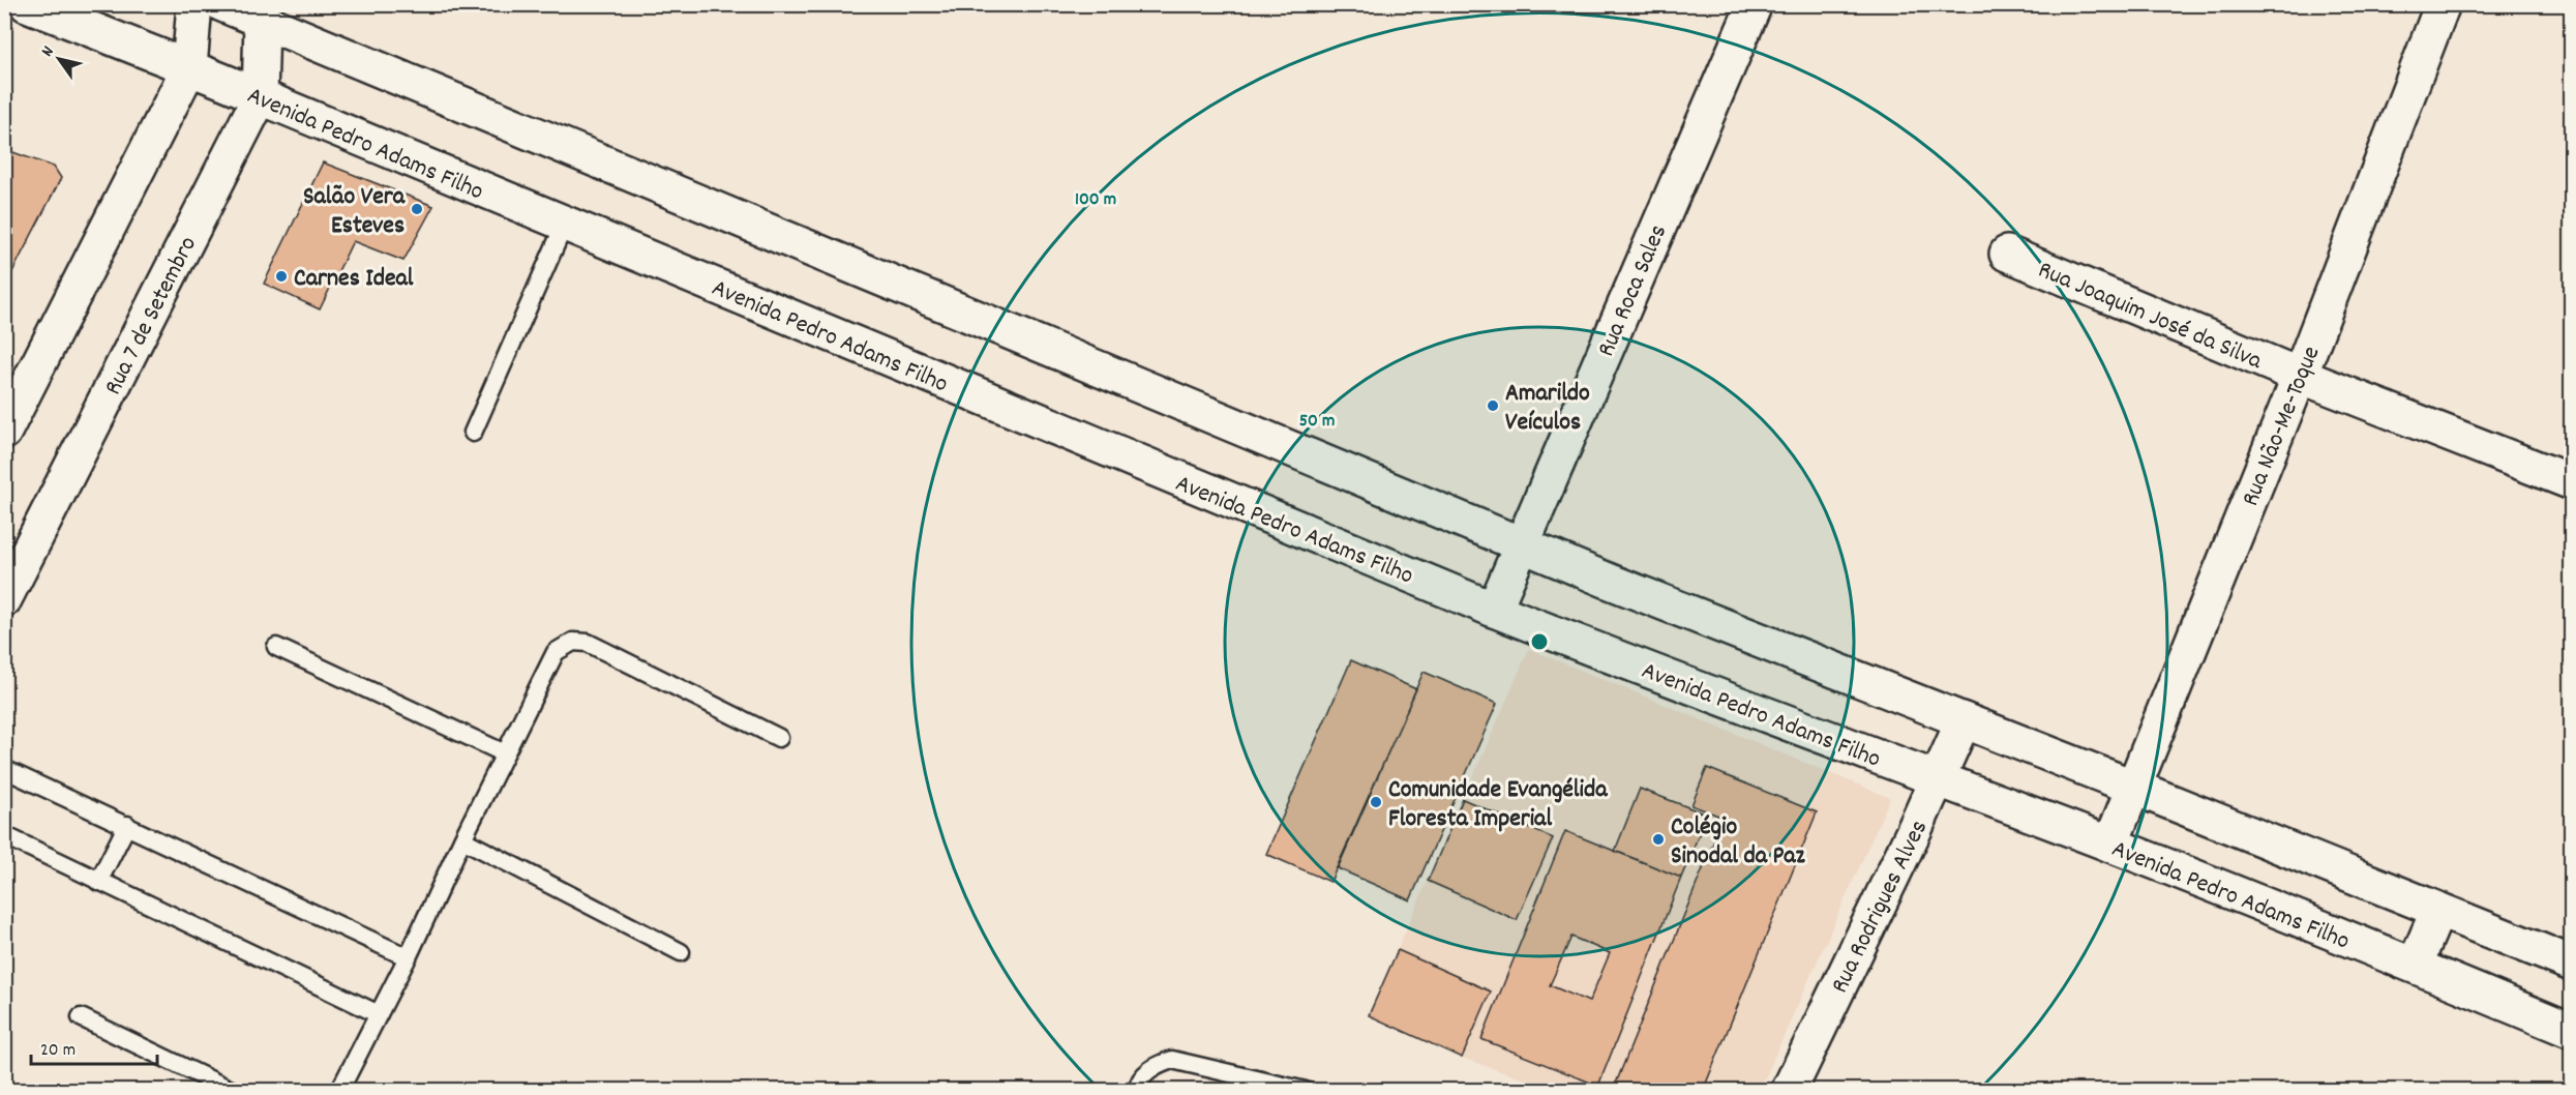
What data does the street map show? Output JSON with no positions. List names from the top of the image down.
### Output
{
  "streets": {
    "main road": [
      "Avenida Pedro Adams Filho",
      "Rua Roca Sales",
      "Rua Joaquim José da Silva",
      "Rua 7 de Setembro",
      "Rua Não-Me-Toque",
      "Rua Rodrigues Alves"
    ]
  },
  "crossings": [
    ["Avenida Pedro Adams Filho", "Rua Roca Sales"],
    ["Avenida Pedro Adams Filho", "Rua 7 de Setembro"],
    ["Avenida Pedro Adams Filho", "Rua Não-Me-Toque"],
    ["Avenida Pedro Adams Filho", "Rua Rodrigues Alves"],
    ["Rua Joaquim José da Silva", "Rua Não-Me-Toque"]
  ],
  "places": [
    "Salão Vera Esteves",
    "Carnes Ideal",
    "Amarildo Veículos",
    "Comunidade Evangélida Floresta Imperial",
    "Colégio Sinodal da Paz"
  ],
  "scale_bar": "20 m",
  "north": "top left",
  "rings": ["100 m", "50 m"]
}
